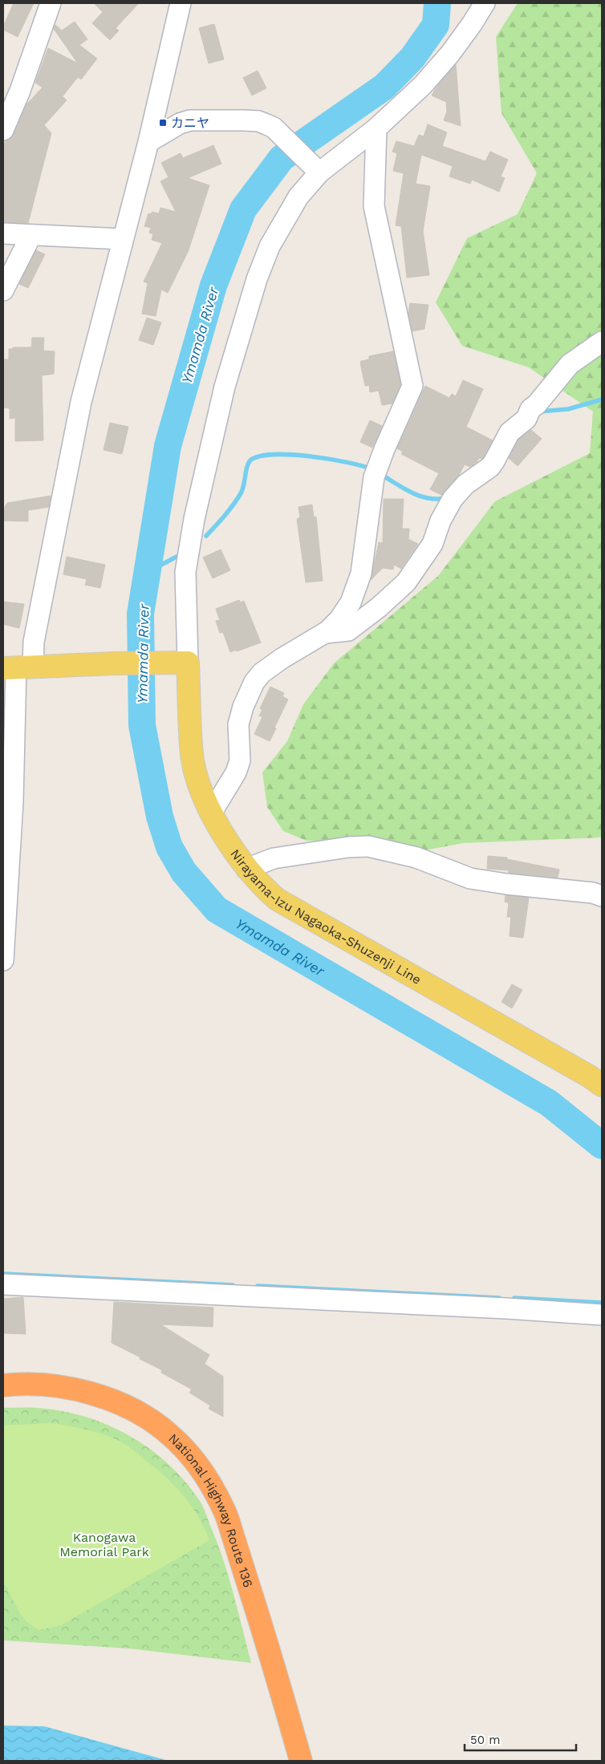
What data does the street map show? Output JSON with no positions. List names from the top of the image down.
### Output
{
  "streets": {
    "highway": ["National Highway Route 136"],
    "main road": ["Nirayama-Izu Nagaoka-Shuzenji Line"]
  },
  "water": ["Ymamda River"],
  "parks": ["Kanogawa Memorial Park"],
  "places": {
    "transit": ["カニヤ"]
  },
  "scale_bar": "50 m"
}
